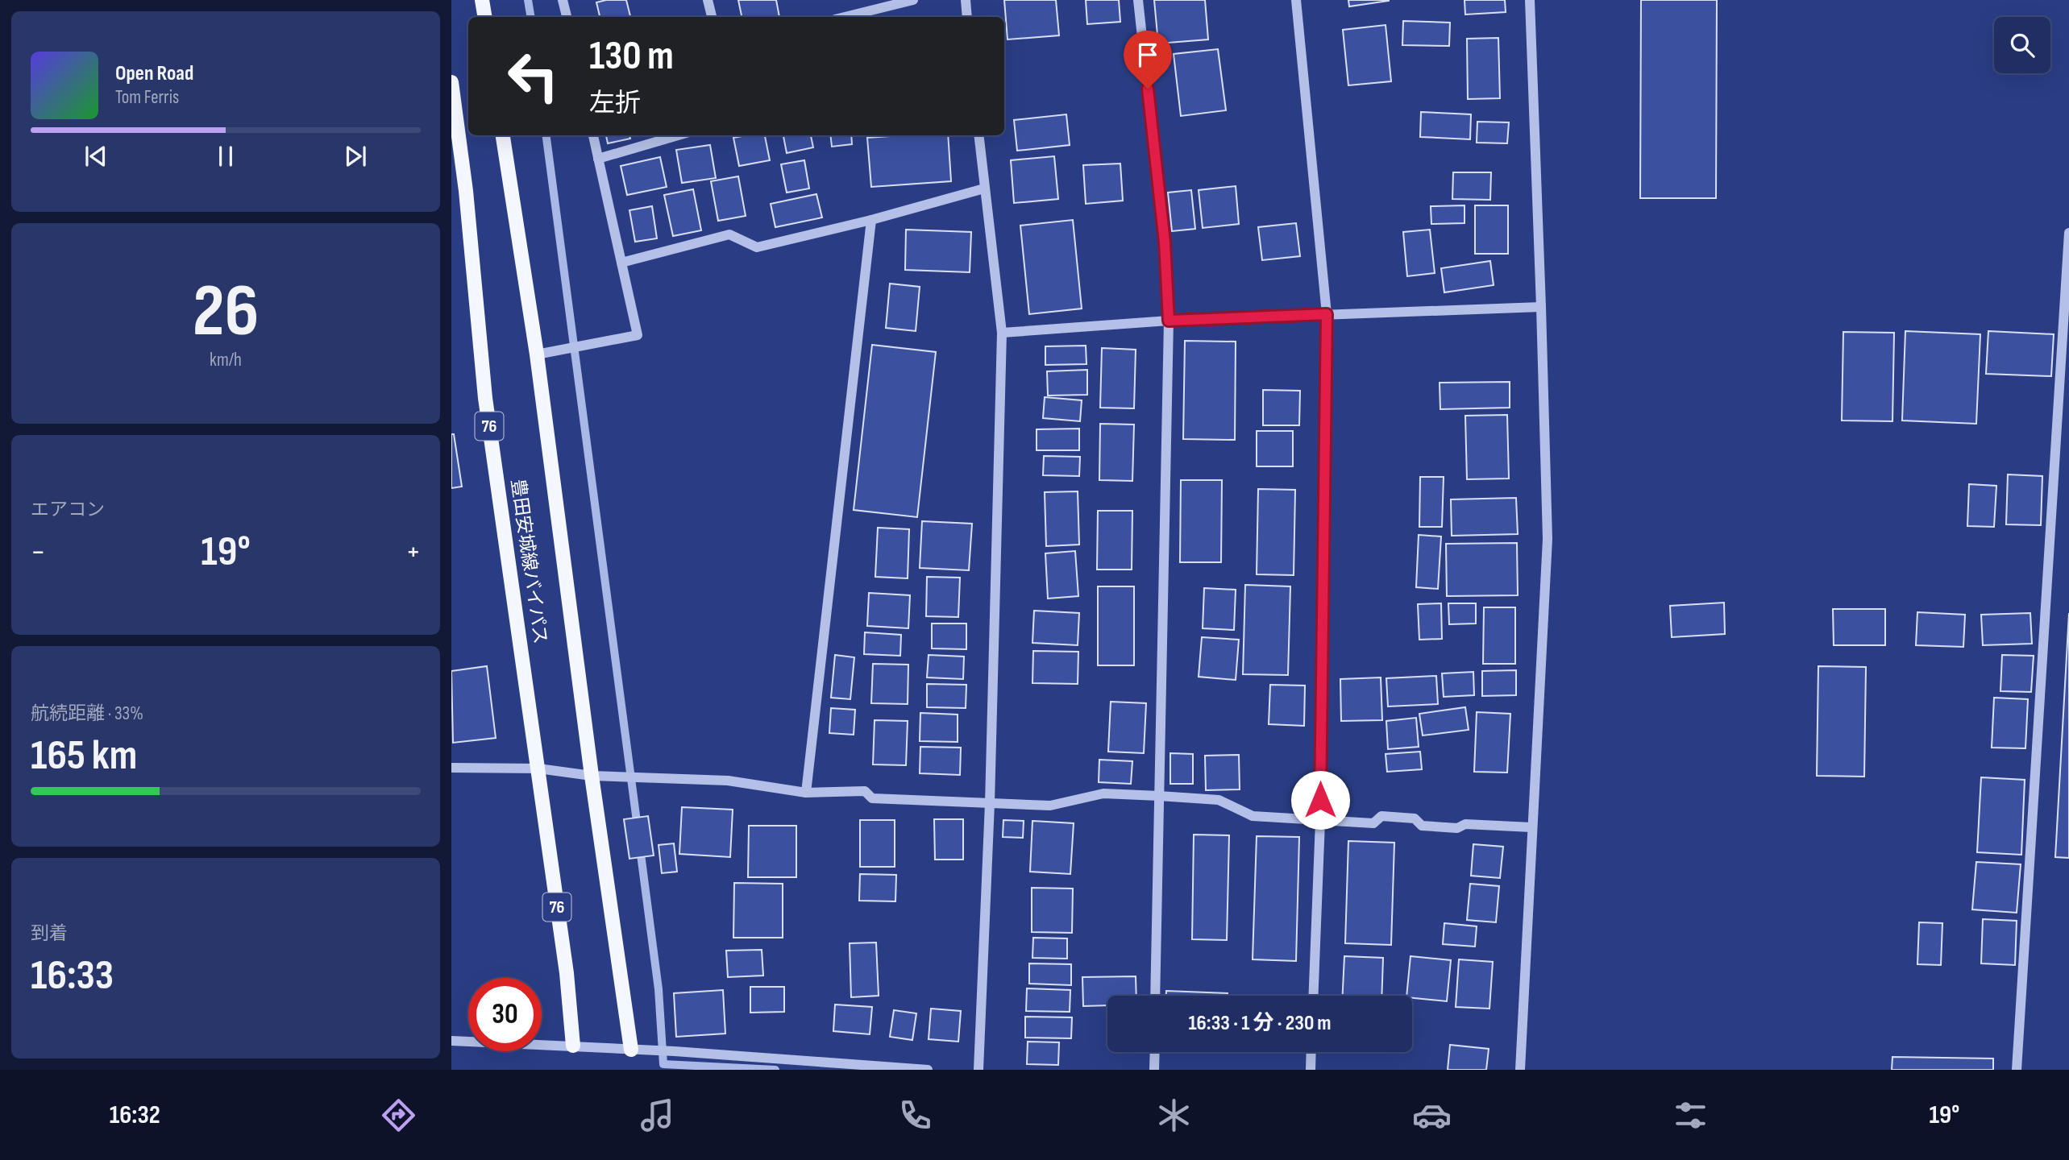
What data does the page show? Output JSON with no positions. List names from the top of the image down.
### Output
{
  "streets": {
    "main road": ["76", "豊田安城線バイパス"]
  },
  "page": {
    "turn": ["130 m", "左折"],
    "song": ["Open Road", "Tom Ferris"],
    "tile": [
      ["26", "km/h"],
      "エアコン",
      ["航続距離 · 33%", "165 km"],
      ["到着", "16:33"]
    ],
    "heat": ["−", "19°", "+"],
    "limit": "30",
    "trip": "16:33 · 1 分 · 230 m",
    "tabs": ["16:32", "19°"]
  }
}
